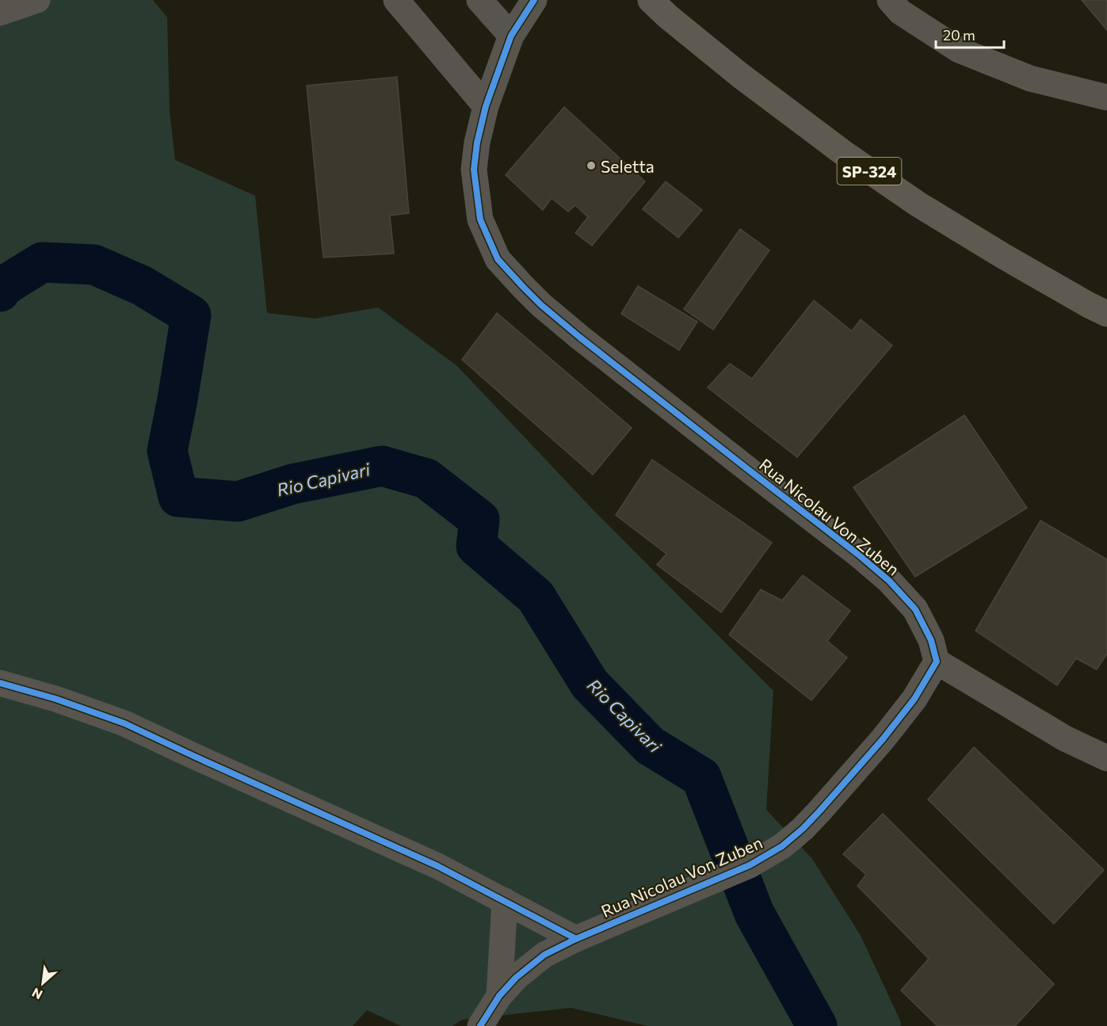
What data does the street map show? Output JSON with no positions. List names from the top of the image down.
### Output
{
  "streets": {
    "highway": ["SP-324"],
    "street": ["Rua Nicolau Von Zuben"]
  },
  "water": ["Rio Capivari"],
  "places": ["Seletta"],
  "scale_bar": "20 m",
  "north": "bottom left"
}
